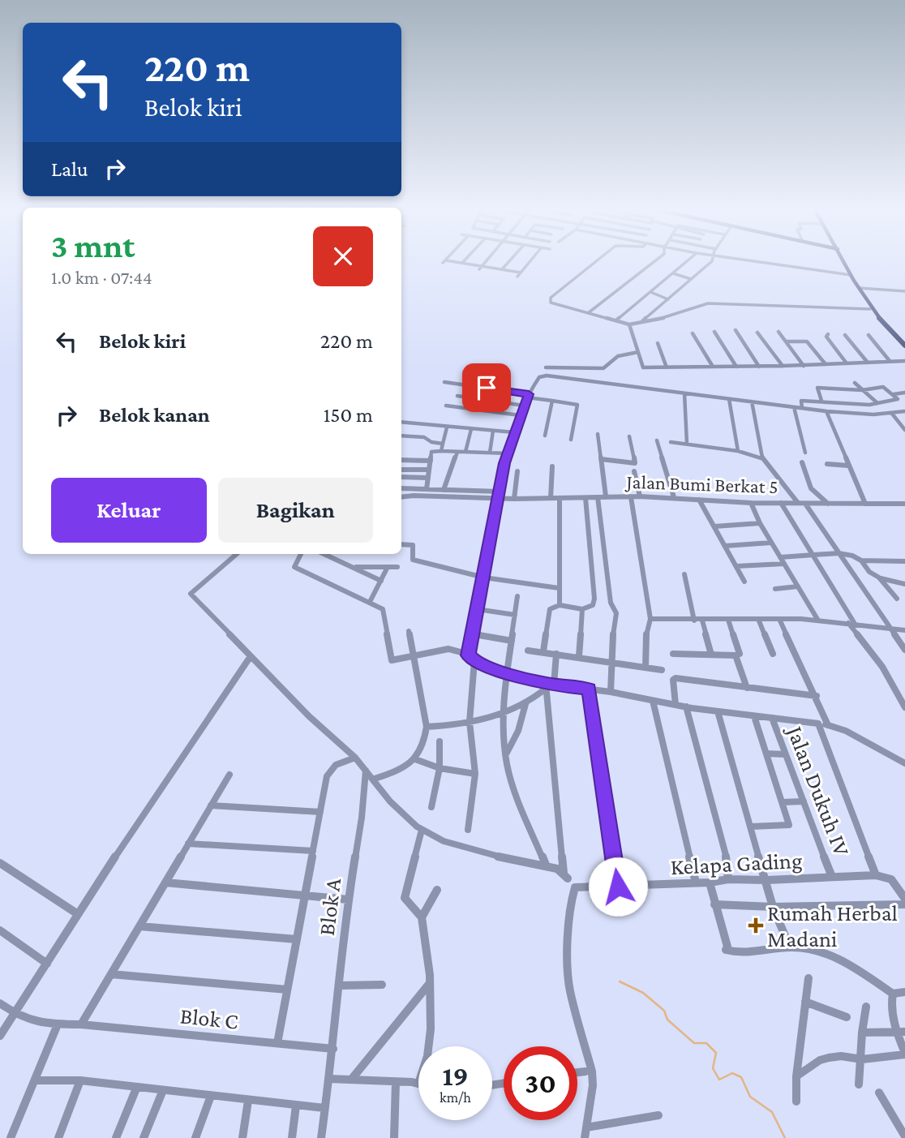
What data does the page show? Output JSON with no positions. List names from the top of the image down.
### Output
{
  "streets": {
    "street": [
      "Jalan Bumi Berkat 5",
      "Jalan Dukuh IV",
      "Kelapa Gading",
      "Blok A",
      "Blok C"
    ]
  },
  "crossings": [
    ["Jalan Dukuh IV", "Kelapa Gading"],
    ["Blok A", "Blok C"]
  ],
  "places": {
    "health": ["Rumah Herbal Madani"]
  },
  "page": {
    "turn": ["220 m", "Belok kiri"],
    "then": "Lalu",
    "heading": ["3 mnt", "1.0 km · 07:44"],
    "list": [
      {
        "name": "Belok kiri",
        "value": "220 m"
      },
      {
        "name": "Belok kanan",
        "value": "150 m"
      }
    ],
    "buttons": ["Keluar", "Bagikan"],
    "speed": "19 km/h",
    "limit": "30"
  }
}
